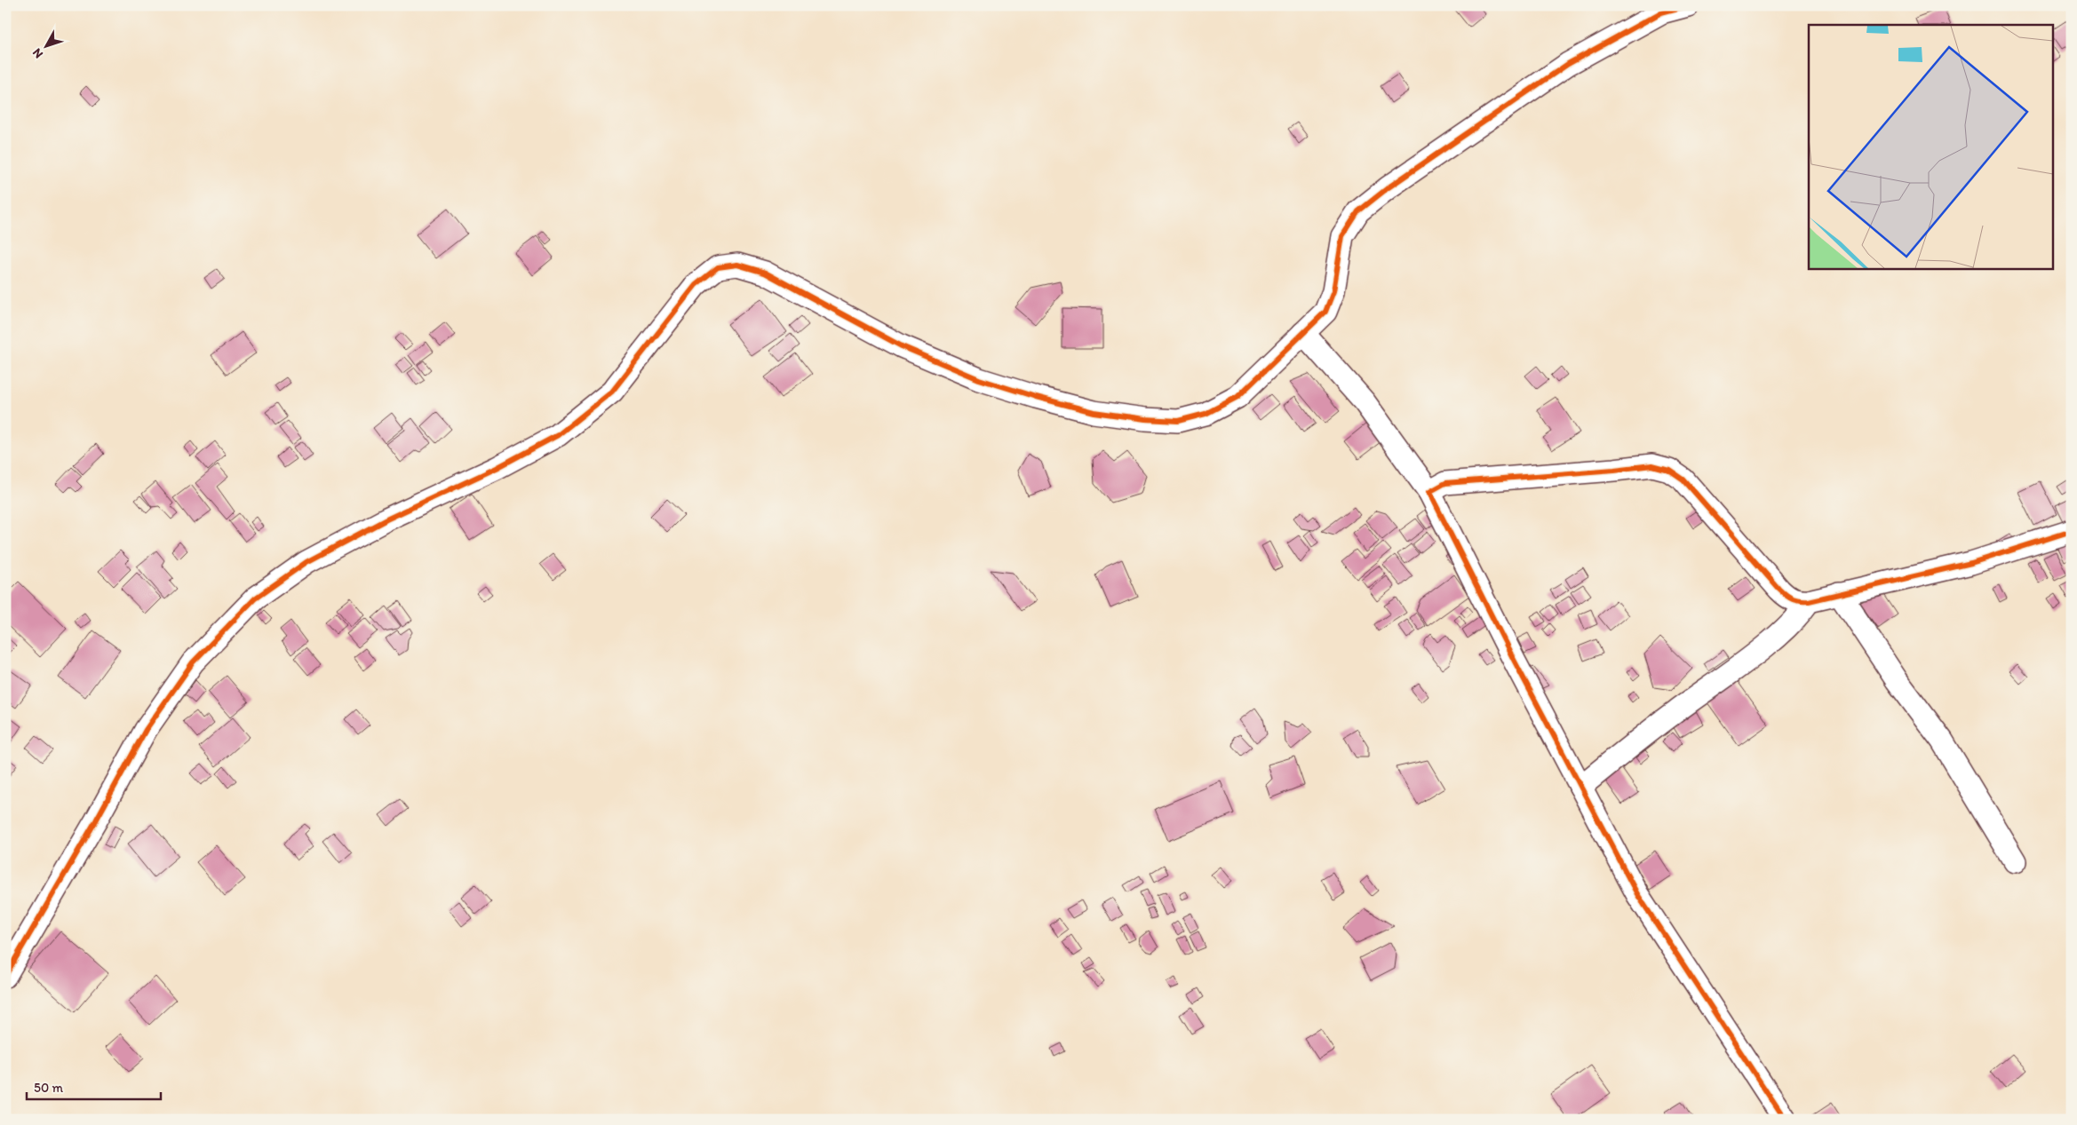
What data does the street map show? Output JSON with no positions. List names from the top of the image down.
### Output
{
  "scale_bar": "50 m",
  "north": "bottom left"
}
